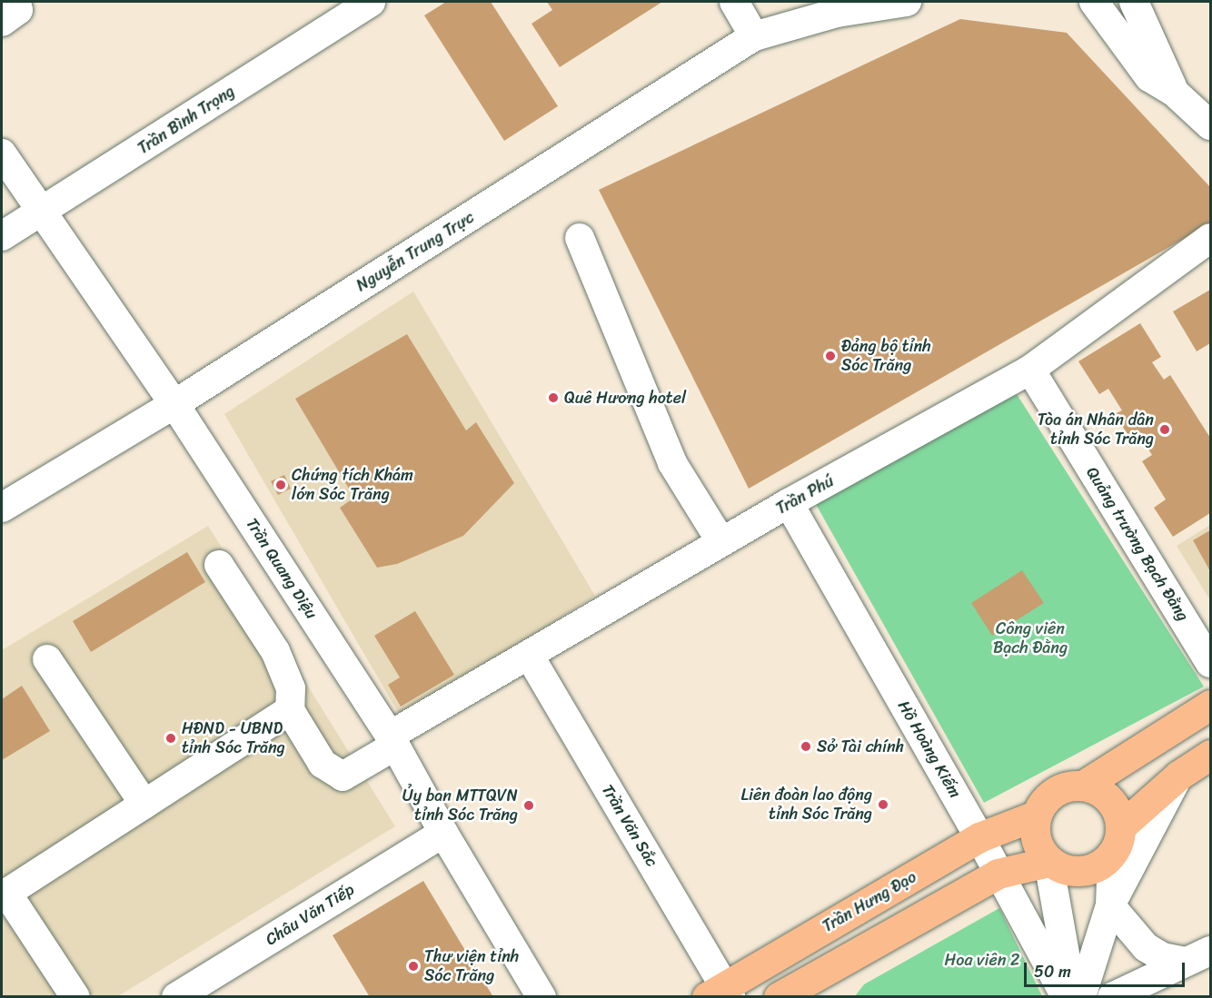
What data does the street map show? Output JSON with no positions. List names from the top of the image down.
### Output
{
  "streets": {
    "main road": ["Trần Hưng Đạo"],
    "street": [
      "Trần Bình Trọng",
      "Nguyễn Trung Trực",
      "Trần Phú",
      "Quảng trường Bạch Đằng",
      "Trần Quang Diệu",
      "Hồ Hoàng Kiếm",
      "Trần Văn Sắc",
      "Châu Văn Tiếp"
    ]
  },
  "crossings": [
    ["Trần Bình Trọng", "Trần Quang Diệu"],
    ["Nguyễn Trung Trực", "Trần Quang Diệu"],
    ["Trần Phú", "Quảng trường Bạch Đằng"],
    ["Trần Phú", "Trần Quang Diệu"],
    ["Trần Phú", "Hồ Hoàng Kiếm"],
    ["Trần Phú", "Trần Văn Sắc"],
    ["Trần Quang Diệu", "Châu Văn Tiếp"],
    ["Hồ Hoàng Kiếm", "Trần Hưng Đạo"],
    ["Trần Văn Sắc", "Trần Hưng Đạo"]
  ],
  "parks": ["Công viên Bạch Đằng", "Hoa viên 2"],
  "places": [
    "Đảng bộ tỉnh Sóc Trăng",
    "Quê Hương hotel",
    "Tòa án Nhân dân tỉnh Sóc Trăng",
    "Chứng tích Khám lớn Sóc Trăng",
    "HĐND - UBND tỉnh Sóc Trăng",
    "Sở Tài chính",
    "Liên đoàn lao động tỉnh Sóc Trăng",
    "Ủy ban MTTQVN tỉnh Sóc Trăng",
    "Thư viện tỉnh Sóc Trăng"
  ],
  "scale_bar": "50 m"
}
